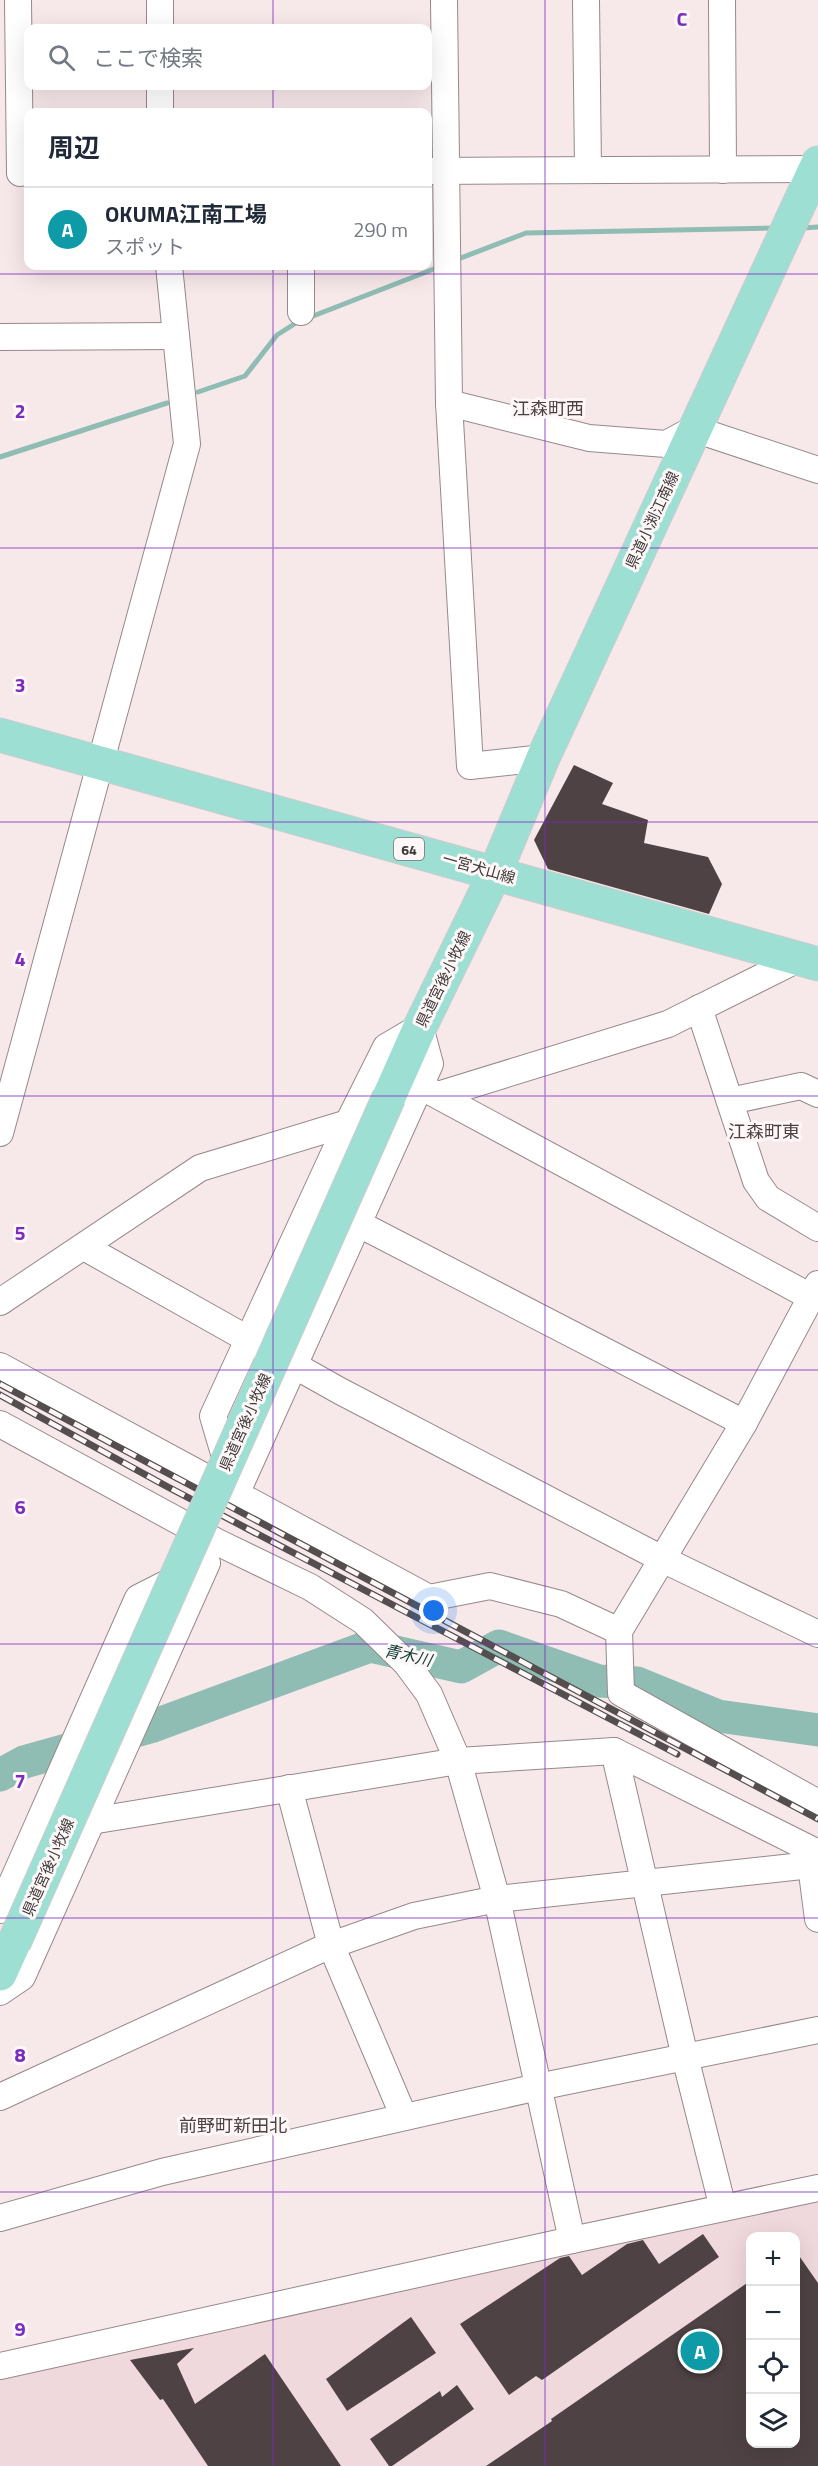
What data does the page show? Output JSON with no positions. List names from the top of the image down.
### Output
{
  "streets": {
    "main road": [
      "県道小渕江南線",
      "64",
      "一宮犬山線",
      "県道宮後小牧線"
    ]
  },
  "crossings": [
    ["県道小渕江南線", "一宮犬山線"],
    ["県道小渕江南線", "県道宮後小牧線"],
    ["一宮犬山線", "県道宮後小牧線"]
  ],
  "districts": ["江森町西", "江森町東", "前野町新田北"],
  "water": ["青木川"],
  "page": {
    "search": "ここで検索",
    "heading": "周辺",
    "list": [
      {
        "mark": "A",
        "name": "OKUMA江南工場",
        "note": "スポット",
        "value": "290 m"
      }
    ],
    "map_buttons": ["+", "−"],
    "pins": "A"
  },
  "grid": {
    "columns": ["C"],
    "rows": [
      "2",
      "3",
      "4",
      "5",
      "6",
      "7",
      "8",
      "9"
    ]
  }
}
